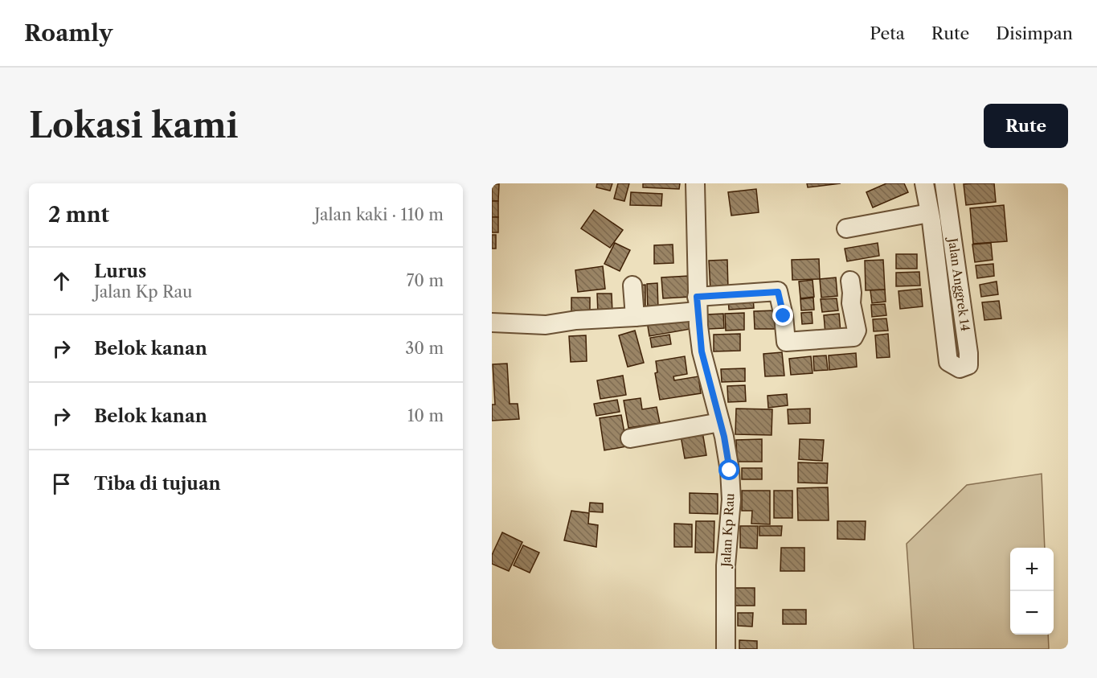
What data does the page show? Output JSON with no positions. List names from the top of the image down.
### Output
{
  "streets": {
    "street": ["Jalan Anggrek 14", "Jalan Kp Rau"]
  },
  "page": {
    "header": "Roamly",
    "nav": ["Peta", "Rute", "Disimpan"],
    "buttons": "Rute",
    "title": "Lokasi kami",
    "heading": ["2 mnt", "Jalan kaki · 110 m"],
    "list": [
      ["Lurus", "Jalan Kp Rau", "70 m"],
      ["Belok kanan", "30 m"],
      ["Belok kanan", "10 m"],
      "Tiba di tujuan"
    ],
    "map_buttons": ["+", "−"]
  }
}
